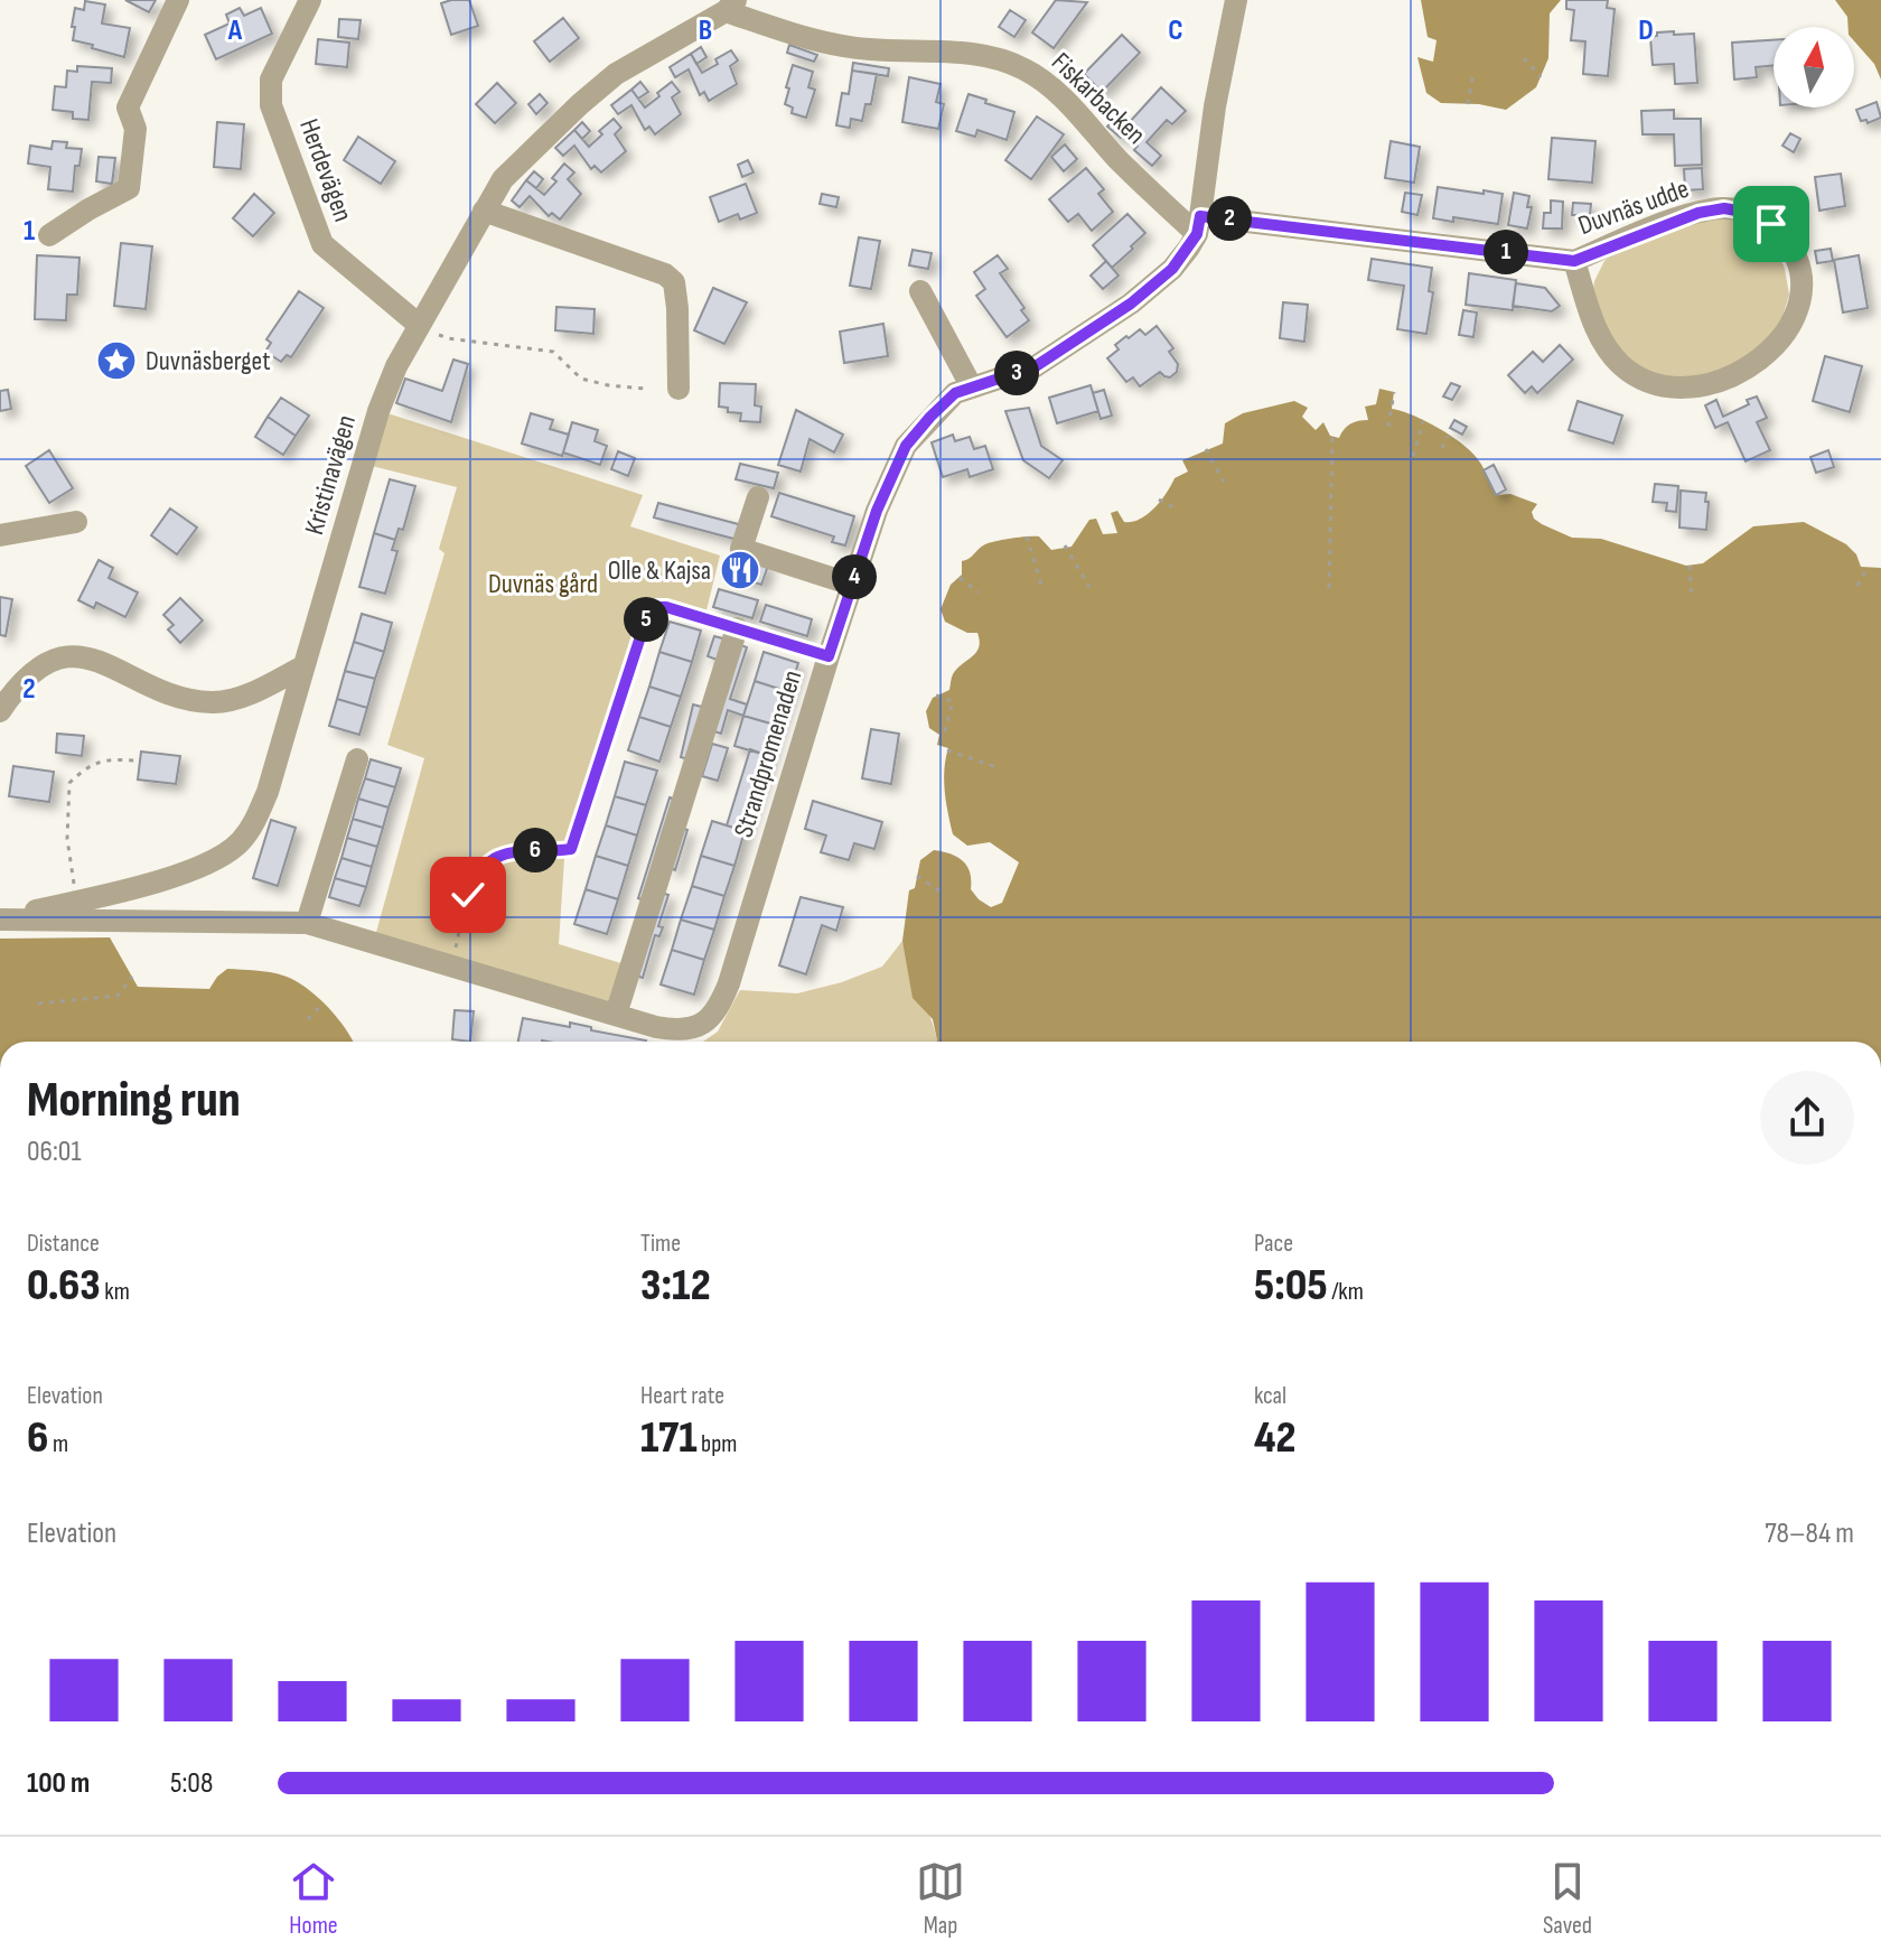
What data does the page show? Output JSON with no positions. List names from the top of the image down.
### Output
{
  "streets": {
    "street": [
      "Fiskarbacken",
      "Herdevägen",
      "Duvnäs udde",
      "Kristinavägen",
      "Strandpromenaden"
    ]
  },
  "crossings": [
    ["Fiskarbacken", "Duvnäs udde"],
    ["Fiskarbacken", "Kristinavägen"],
    ["Fiskarbacken", "Strandpromenaden"],
    ["Herdevägen", "Kristinavägen"],
    ["Duvnäs udde", "Strandpromenaden"],
    ["Kristinavägen", "Strandpromenaden"]
  ],
  "parks": ["Duvnäs gård"],
  "places": {
    "place": ["Duvnäsberget"],
    "restaurant": ["Olle & Kajsa"]
  },
  "north": "top",
  "page": {
    "pins": [
      "2",
      "1",
      "3",
      "4",
      "5",
      "6"
    ],
    "heading": ["Morning run", "06:01"],
    "stats": [
      ["Distance", "0.63 km"],
      ["Time", "3:12"],
      ["Pace", "5:05 /km"],
      ["Elevation", "6 m"],
      ["Heart rate", "171 bpm"],
      ["kcal", "42"]
    ],
    "chart": ["Elevation", "78–84 m"],
    "list": [
      {
        "name": "100 m",
        "note": "5:08"
      }
    ],
    "tabs": ["Home", "Map", "Saved"]
  },
  "grid": {
    "columns": [
      "A",
      "B",
      "C",
      "D"
    ],
    "rows": ["1", "2"]
  }
}
